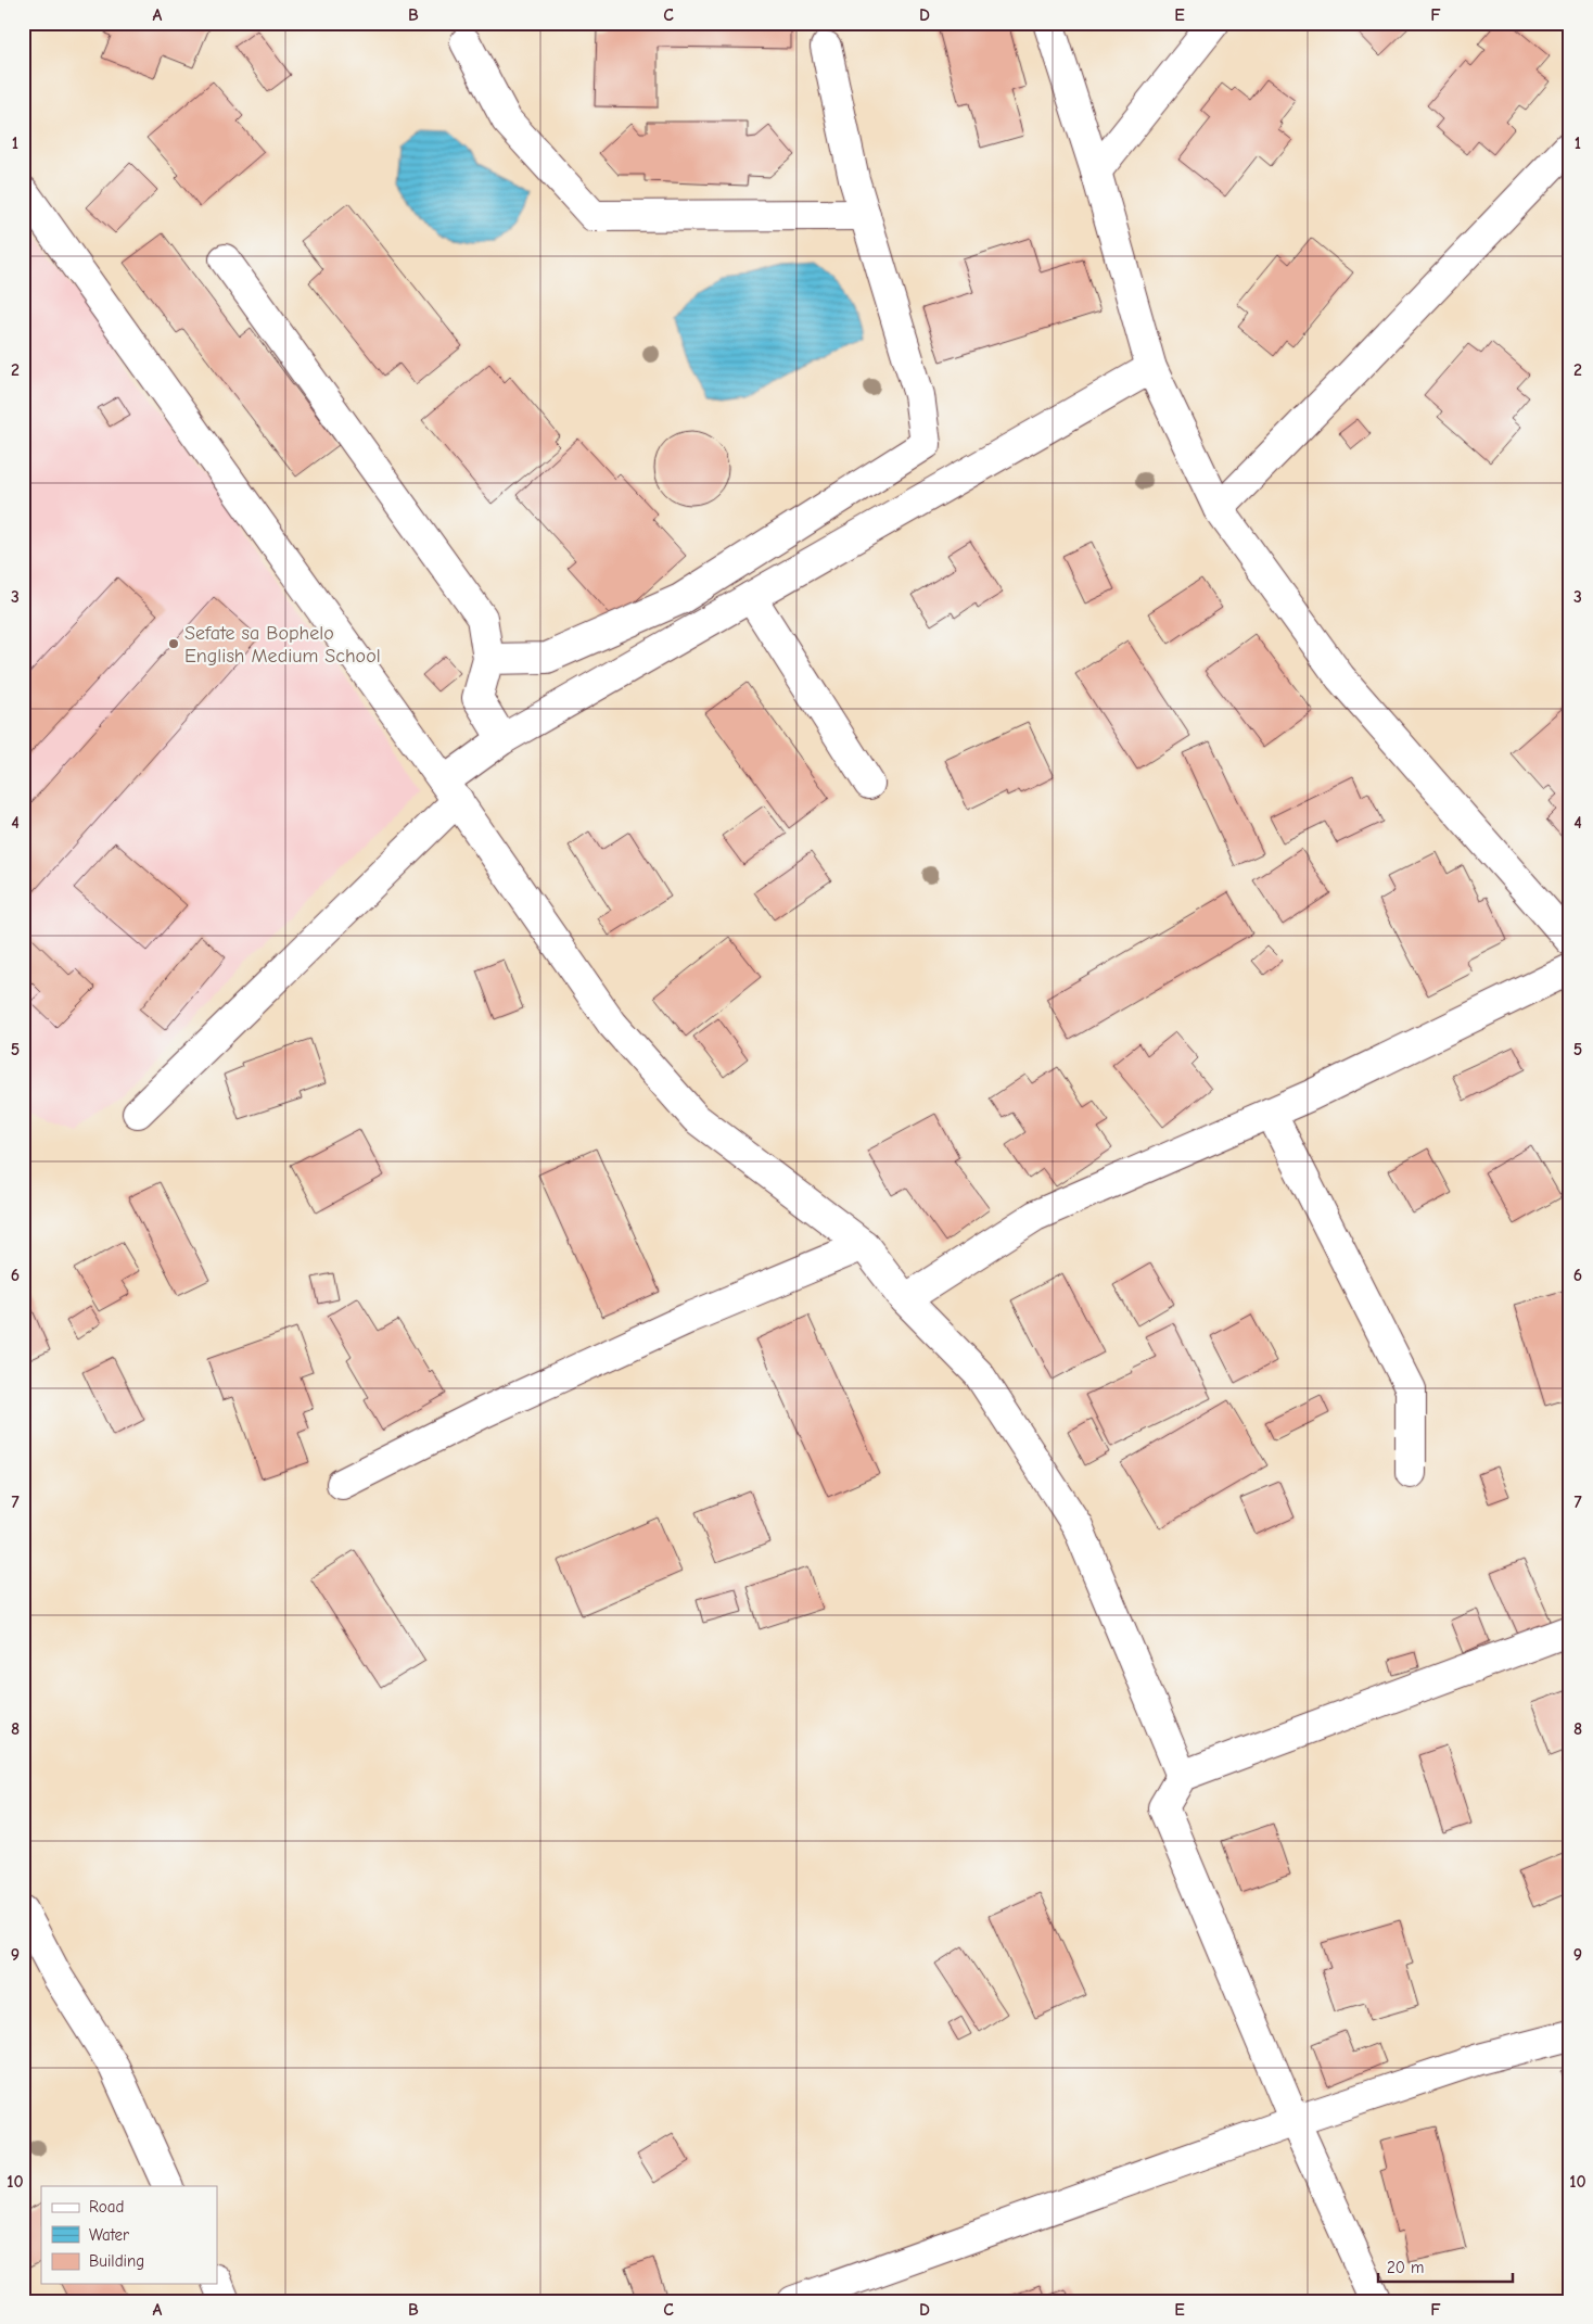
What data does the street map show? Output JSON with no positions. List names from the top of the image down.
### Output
{
  "places": ["Sefate sa Bophelo English Medium School"],
  "legend": ["Road", "Water", "Building"],
  "scale_bar": "20 m",
  "grid": {
    "columns": [
      "A",
      "B",
      "C",
      "D",
      "E",
      "F"
    ],
    "rows": [
      "1",
      "2",
      "3",
      "4",
      "5",
      "6",
      "7",
      "8",
      "9",
      "10"
    ]
  }
}
